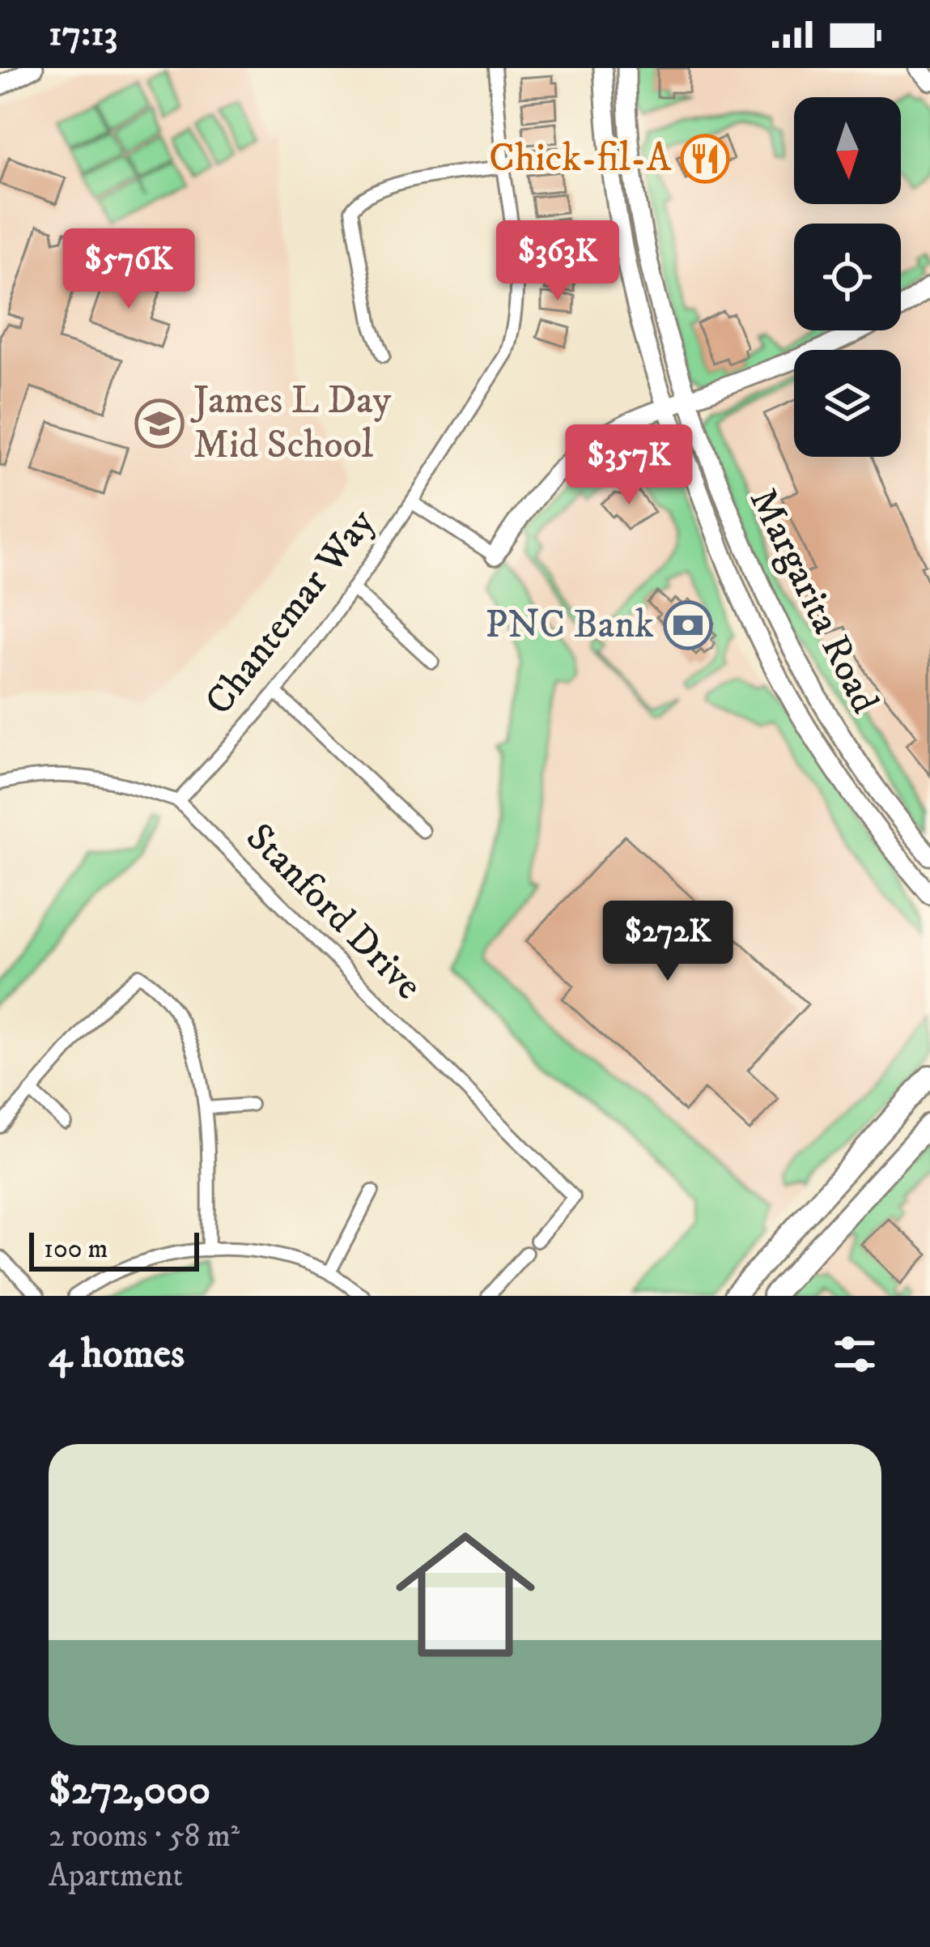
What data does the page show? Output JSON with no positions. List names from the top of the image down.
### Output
{
  "streets": {
    "main road": ["Margarita Road"],
    "street": ["Chantemar Way", "Stanford Drive"]
  },
  "crossings": [
    ["Chantemar Way", "Stanford Drive"]
  ],
  "places": {
    "restaurant": ["Chick-fil-A"],
    "school or university": ["James L Day Mid School"],
    "bank": ["PNC Bank"]
  },
  "scale_bar": "100 m",
  "north": "bottom",
  "page": {
    "status": "17:13",
    "price": [
      "$363K",
      "$576K",
      "$357K",
      "$272K"
    ],
    "scale": "100 m",
    "heading": "4 homes",
    "list": [
      {
        "name": "$272,000",
        "note": "2 rooms · 58 m² · Apartment"
      }
    ]
  }
}
